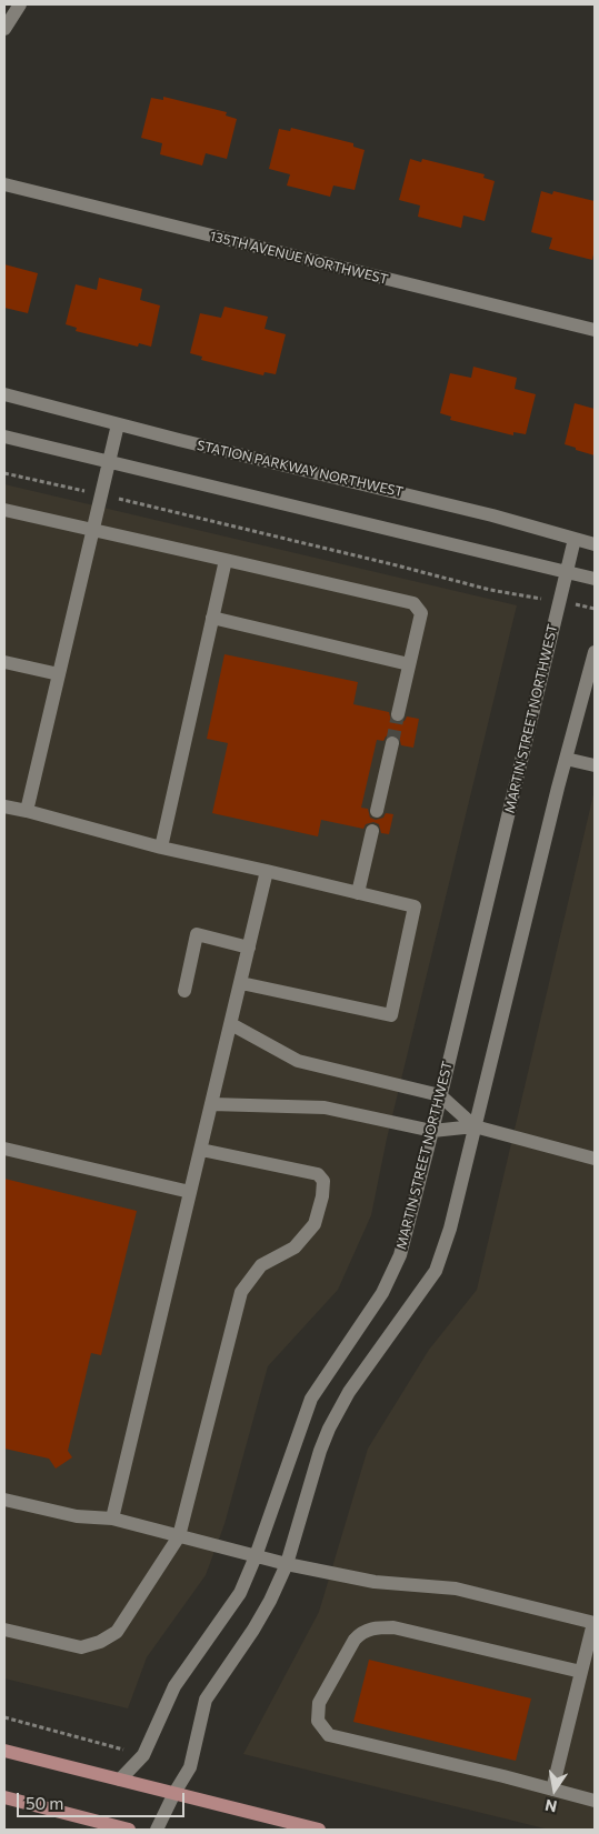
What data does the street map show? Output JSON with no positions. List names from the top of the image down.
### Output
{
  "streets": {
    "street": ["135TH AVENUE NORTHWEST", "STATION PARKWAY NORTHWEST", "MARTIN STREET NORTHWEST"]
  },
  "crossings": [
    ["STATION PARKWAY NORTHWEST", "MARTIN STREET NORTHWEST"]
  ],
  "scale_bar": "50 m",
  "north": "bottom"
}
